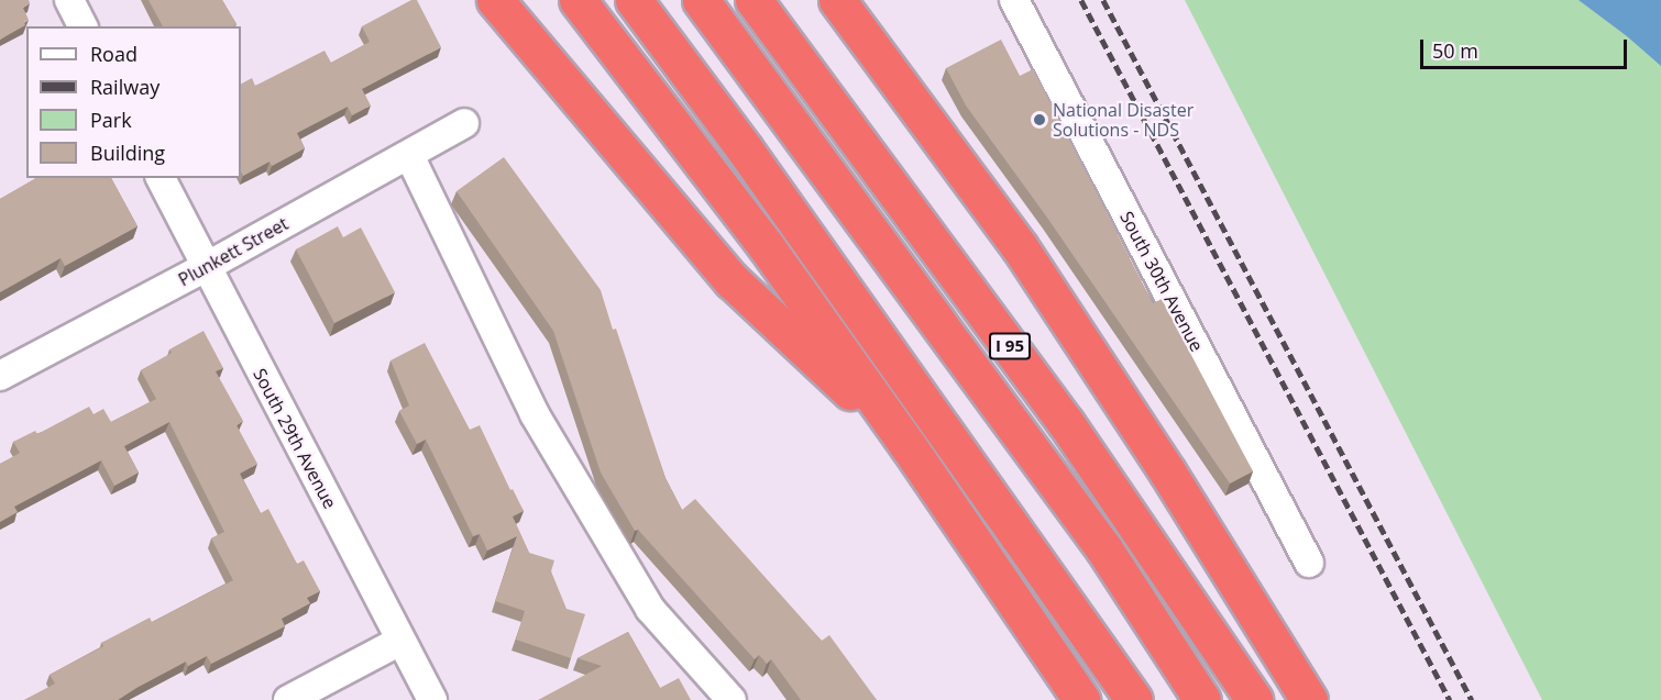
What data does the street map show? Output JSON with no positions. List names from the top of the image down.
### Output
{
  "streets": {
    "highway": ["I 95"],
    "street": ["Plunkett Street", "South 30th Avenue", "South 29th Avenue"]
  },
  "crossings": [
    ["Plunkett Street", "South 29th Avenue"]
  ],
  "places": ["National Disaster Solutions - NDS"],
  "legend": [
    "Road",
    "Railway",
    "Park",
    "Building"
  ],
  "scale_bar": "50 m"
}
